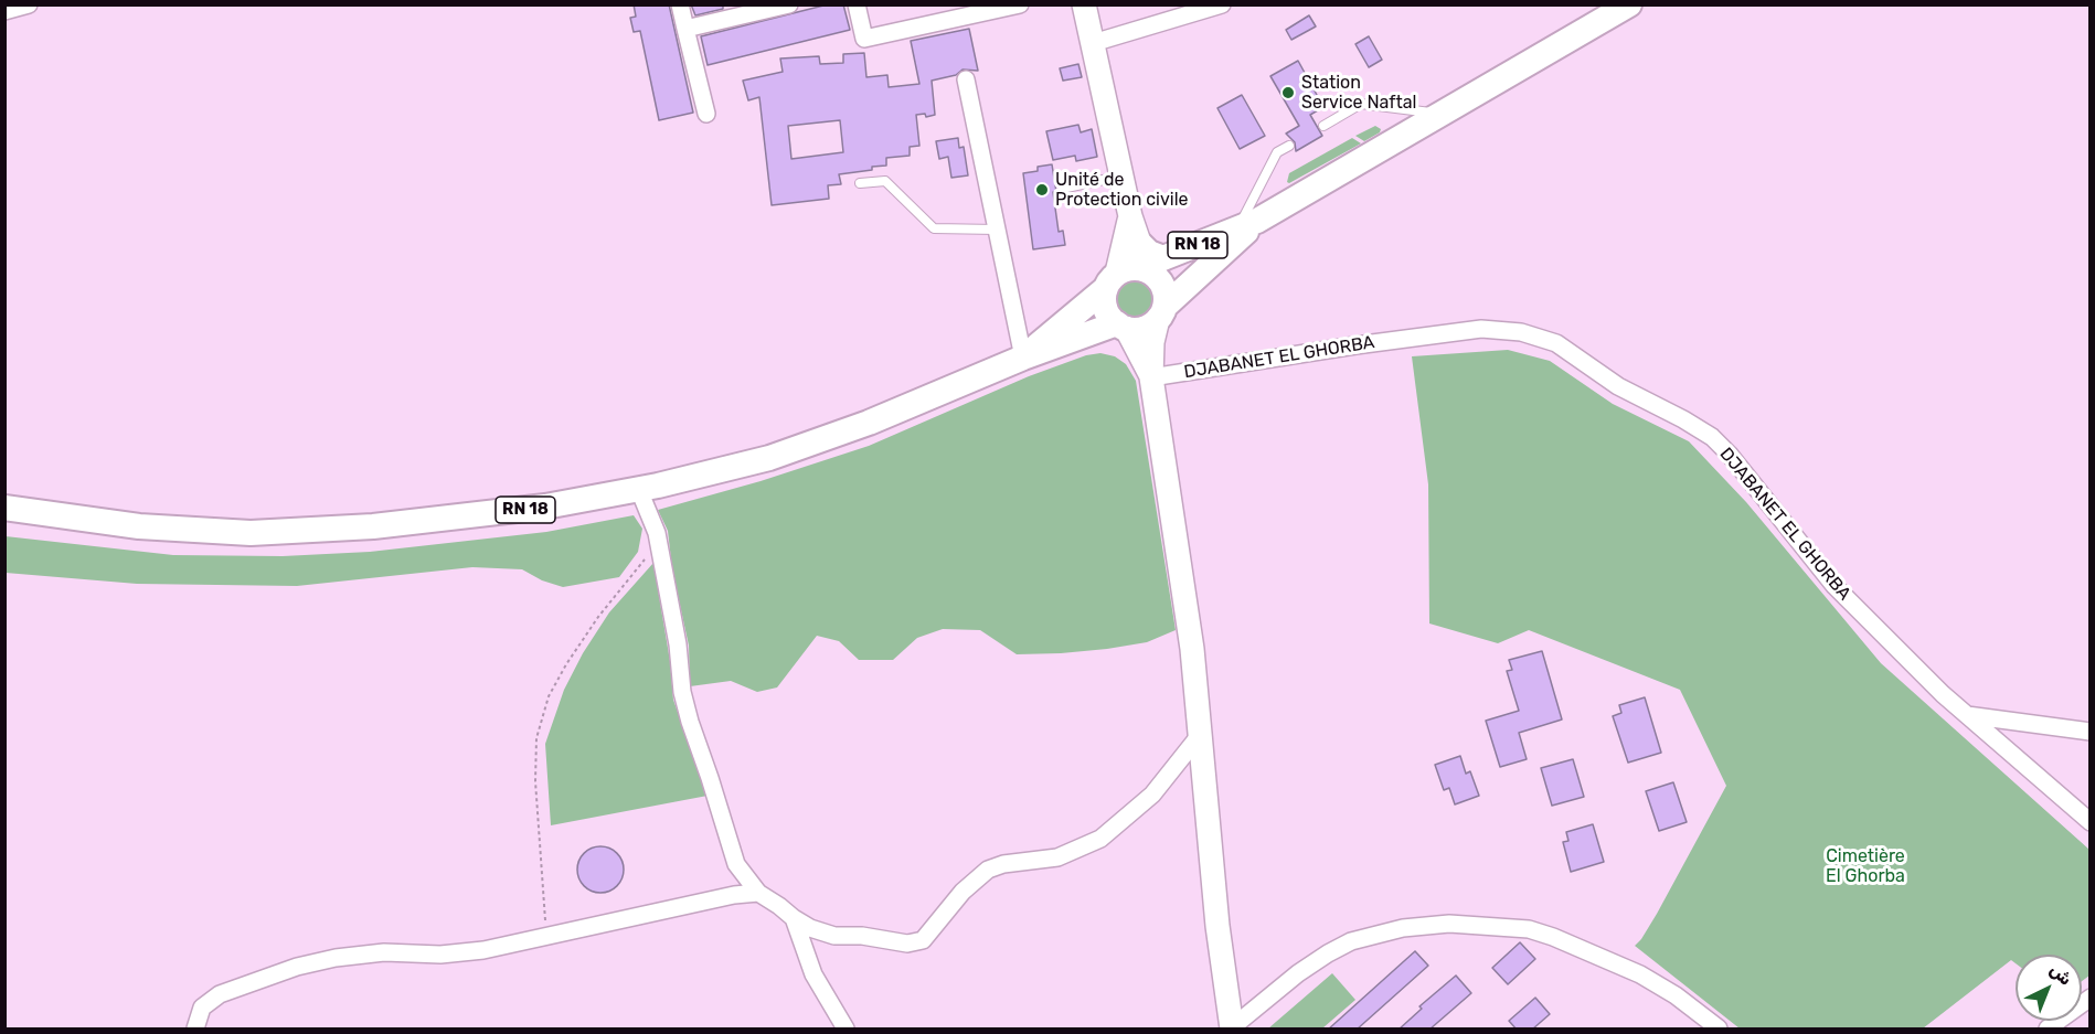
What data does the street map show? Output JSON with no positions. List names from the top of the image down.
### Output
{
  "streets": {
    "main road": ["RN 18"],
    "street": ["DJABANET EL GHORBA"]
  },
  "parks": ["Cimetière El Ghorba"],
  "places": ["Station Service Naftal", "Unité de Protection civile"],
  "north": "top right"
}
